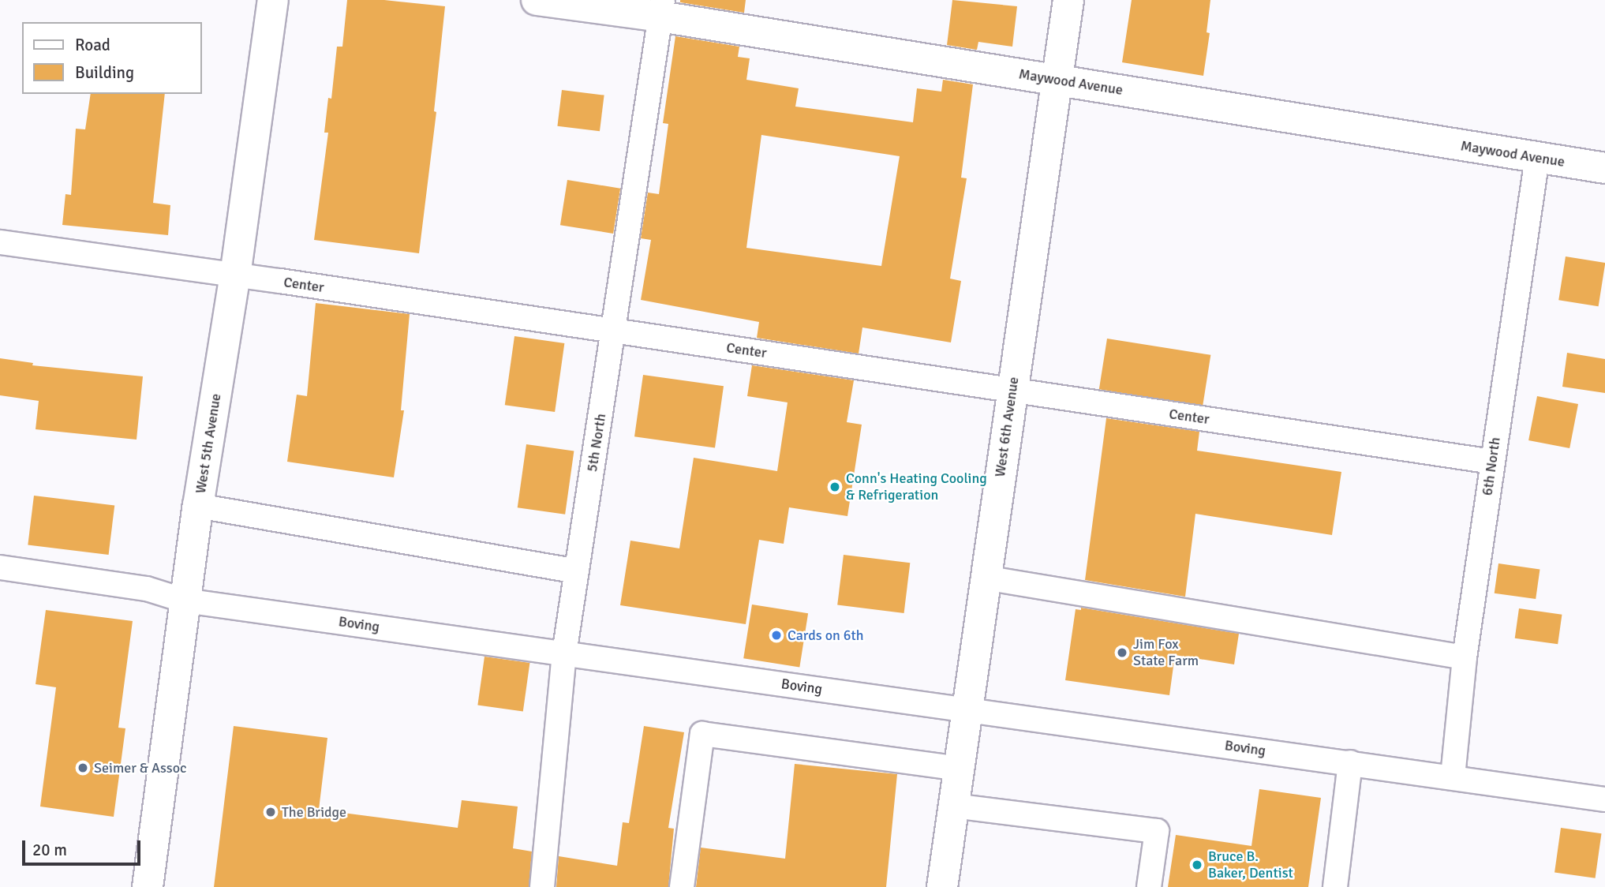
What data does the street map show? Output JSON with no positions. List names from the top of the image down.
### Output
{
  "streets": {
    "street": ["Maywood Avenue", "West 6th Avenue", "West 5th Avenue"],
    "lane": [
      "Center",
      "5th North",
      "6th North",
      "Boving"
    ]
  },
  "crossings": [
    ["Maywood Avenue", "West 6th Avenue"],
    ["Maywood Avenue", "5th North"],
    ["Maywood Avenue", "6th North"],
    ["Center", "West 6th Avenue"],
    ["Center", "5th North"],
    ["Center", "West 5th Avenue"],
    ["Center", "6th North"],
    ["West 6th Avenue", "Boving"],
    ["5th North", "Boving"],
    ["West 5th Avenue", "Boving"],
    ["6th North", "Boving"]
  ],
  "places": [
    "Conn's Heating Cooling & Refrigeration",
    "Cards on 6th",
    "Jim Fox State Farm",
    "Seimer & Assoc",
    "The Bridge",
    "Bruce B. Baker, Dentist"
  ],
  "legend": ["Road", "Building"],
  "scale_bar": "20 m"
}
